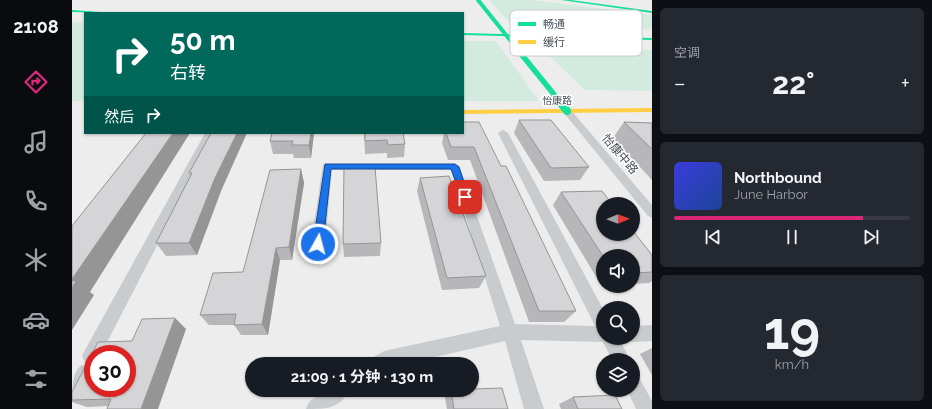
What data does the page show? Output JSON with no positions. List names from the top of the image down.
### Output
{
  "streets": {
    "main road": ["怡康路"],
    "street": ["怡康中路"]
  },
  "crossings": [
    ["怡康路", "怡康中路"]
  ],
  "legend": ["畅通", "缓行"],
  "north": "right",
  "page": {
    "tabs": "21:08",
    "tile": [
      "空调",
      ["19", "km/h"]
    ],
    "turn": ["50 m", "右转"],
    "heat": ["−", "22°", "+"],
    "then": "然后",
    "song": ["Northbound", "June Harbor"],
    "limit": "30",
    "trip": "21:09 · 1 分钟 · 130 m"
  }
}
